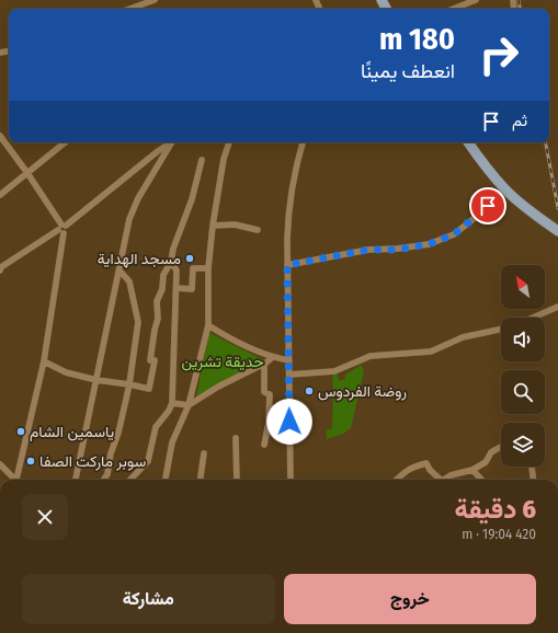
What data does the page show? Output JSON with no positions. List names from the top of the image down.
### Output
{
  "parks": ["حديقة تشرين"],
  "places": [
    "مسجد الهداية",
    "روضة الفردوس",
    "ياسمين الشام",
    "سوبر ماركت الصفا"
  ],
  "north": "top left",
  "page": {
    "turn": ["180 m", "انعطف يمينًا"],
    "then": "ثم",
    "heading": ["6 دقيقة", "420 m · 19:04"],
    "buttons": ["خروج", "مشاركة"]
  }
}
